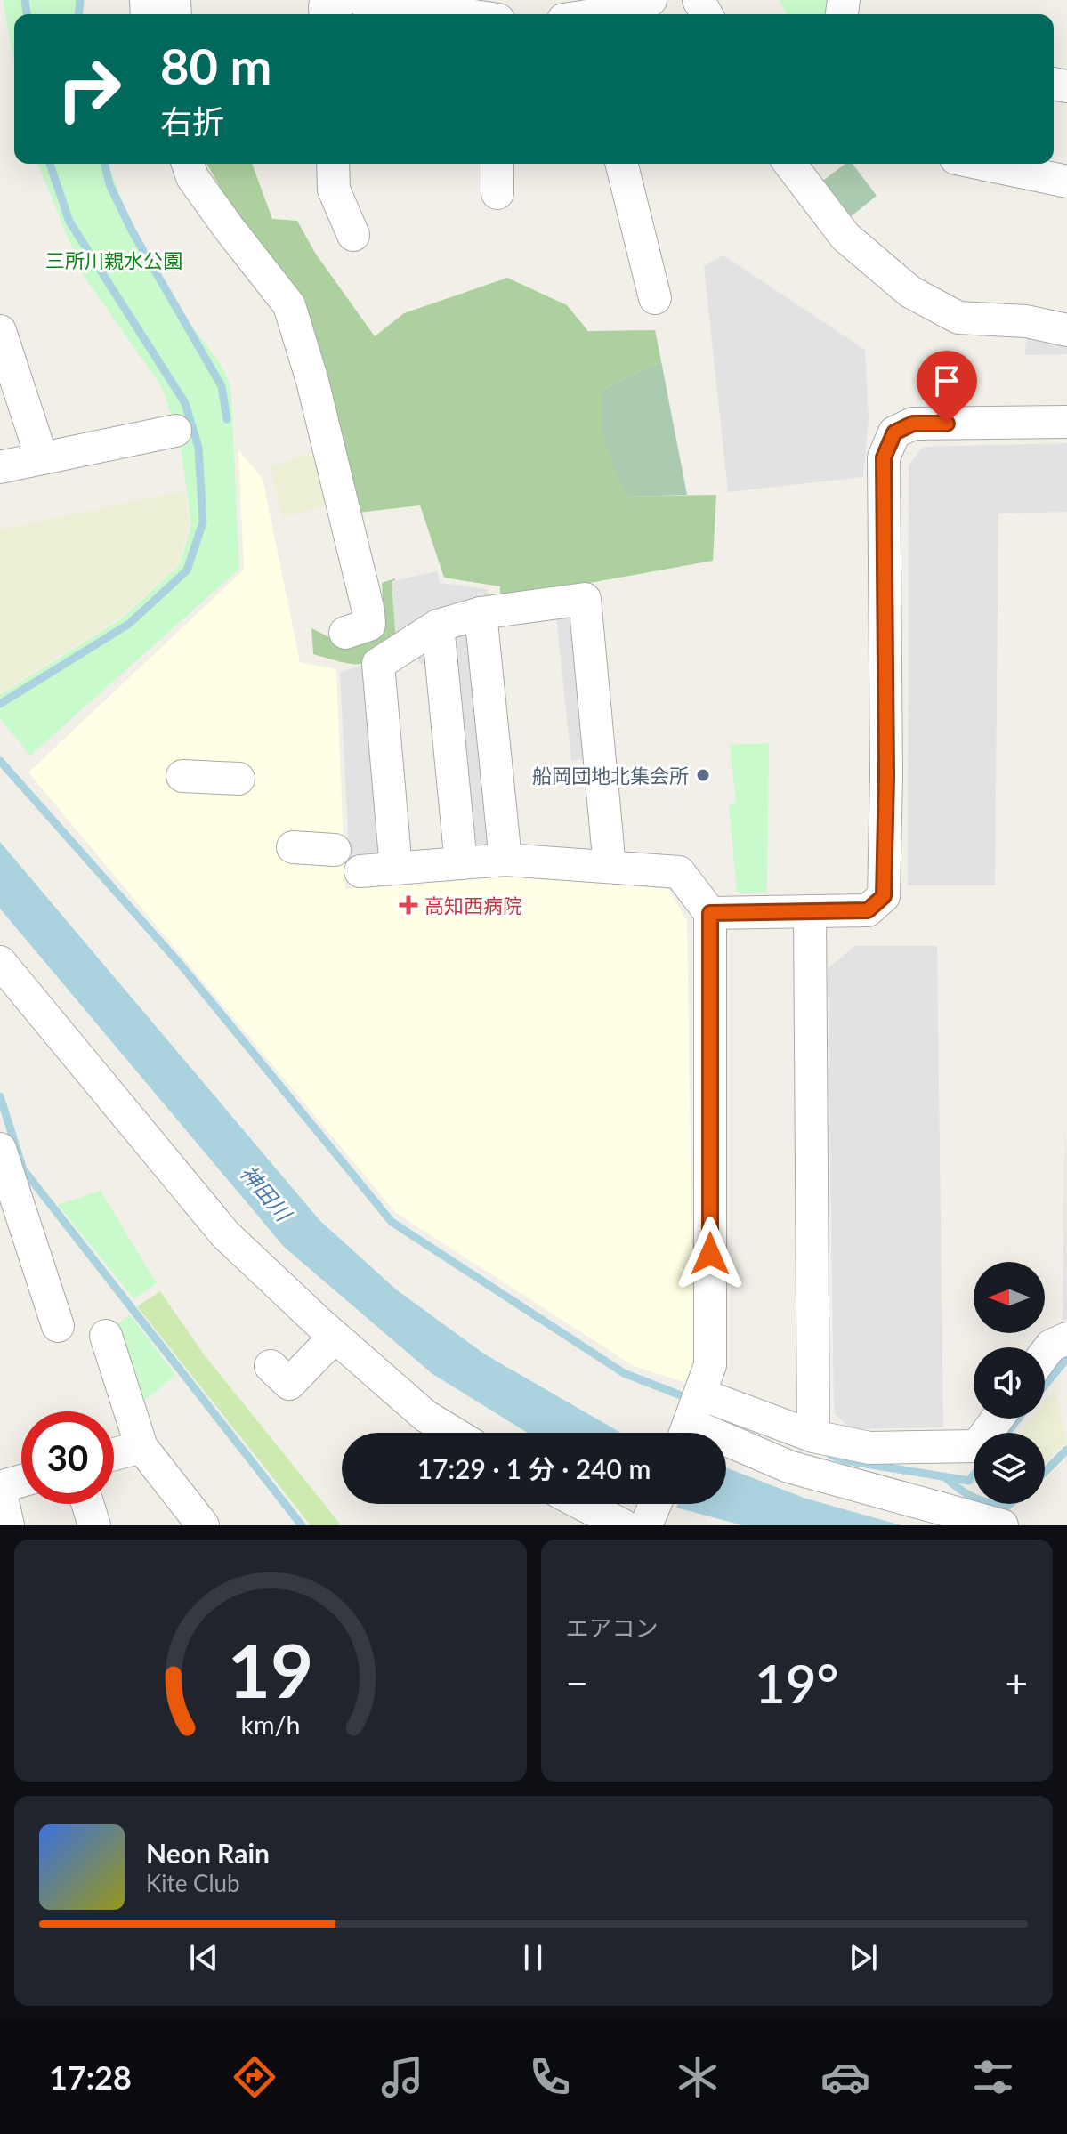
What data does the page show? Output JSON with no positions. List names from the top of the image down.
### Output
{
  "water": ["神田川"],
  "parks": ["三所川親水公園"],
  "places": {
    "other": ["船岡団地北集会所"],
    "health": ["高知西病院"]
  },
  "north": "left",
  "page": {
    "turn": ["80 m", "右折"],
    "limit": "30",
    "trip": "17:29 · 1 分 · 240 m",
    "tile": "エアコン",
    "heat": ["−", "19°", "+"],
    "song": ["Neon Rain", "Kite Club"],
    "tabs": "17:28",
    "gauge": ["19", "km/h"]
  }
}
